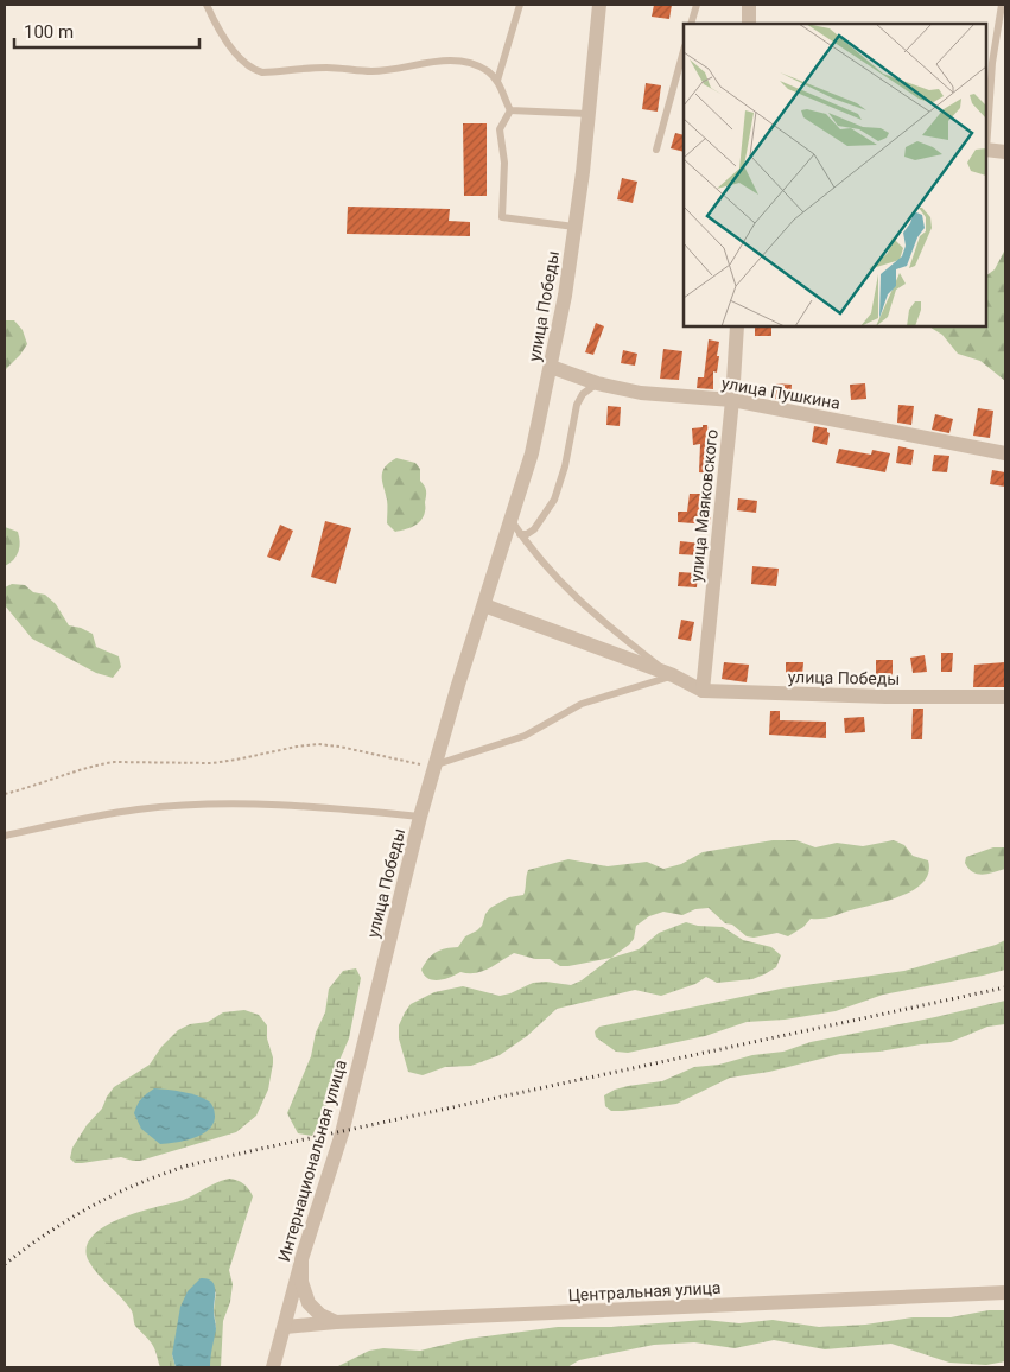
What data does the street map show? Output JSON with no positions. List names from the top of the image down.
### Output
{
  "streets": {
    "street": [
      "улица Победы",
      "улица Пушкина",
      "улица Маяковского",
      "Интернациональная улица",
      "Центральная улица"
    ]
  },
  "crossings": [
    ["улица Победы", "улица Пушкина"],
    ["улица Победы", "улица Маяковского"],
    ["улица Победы", "Интернациональная улица"],
    ["улица Пушкина", "улица Маяковского"],
    ["Интернациональная улица", "Центральная улица"]
  ],
  "scale_bar": "100 m"
}
